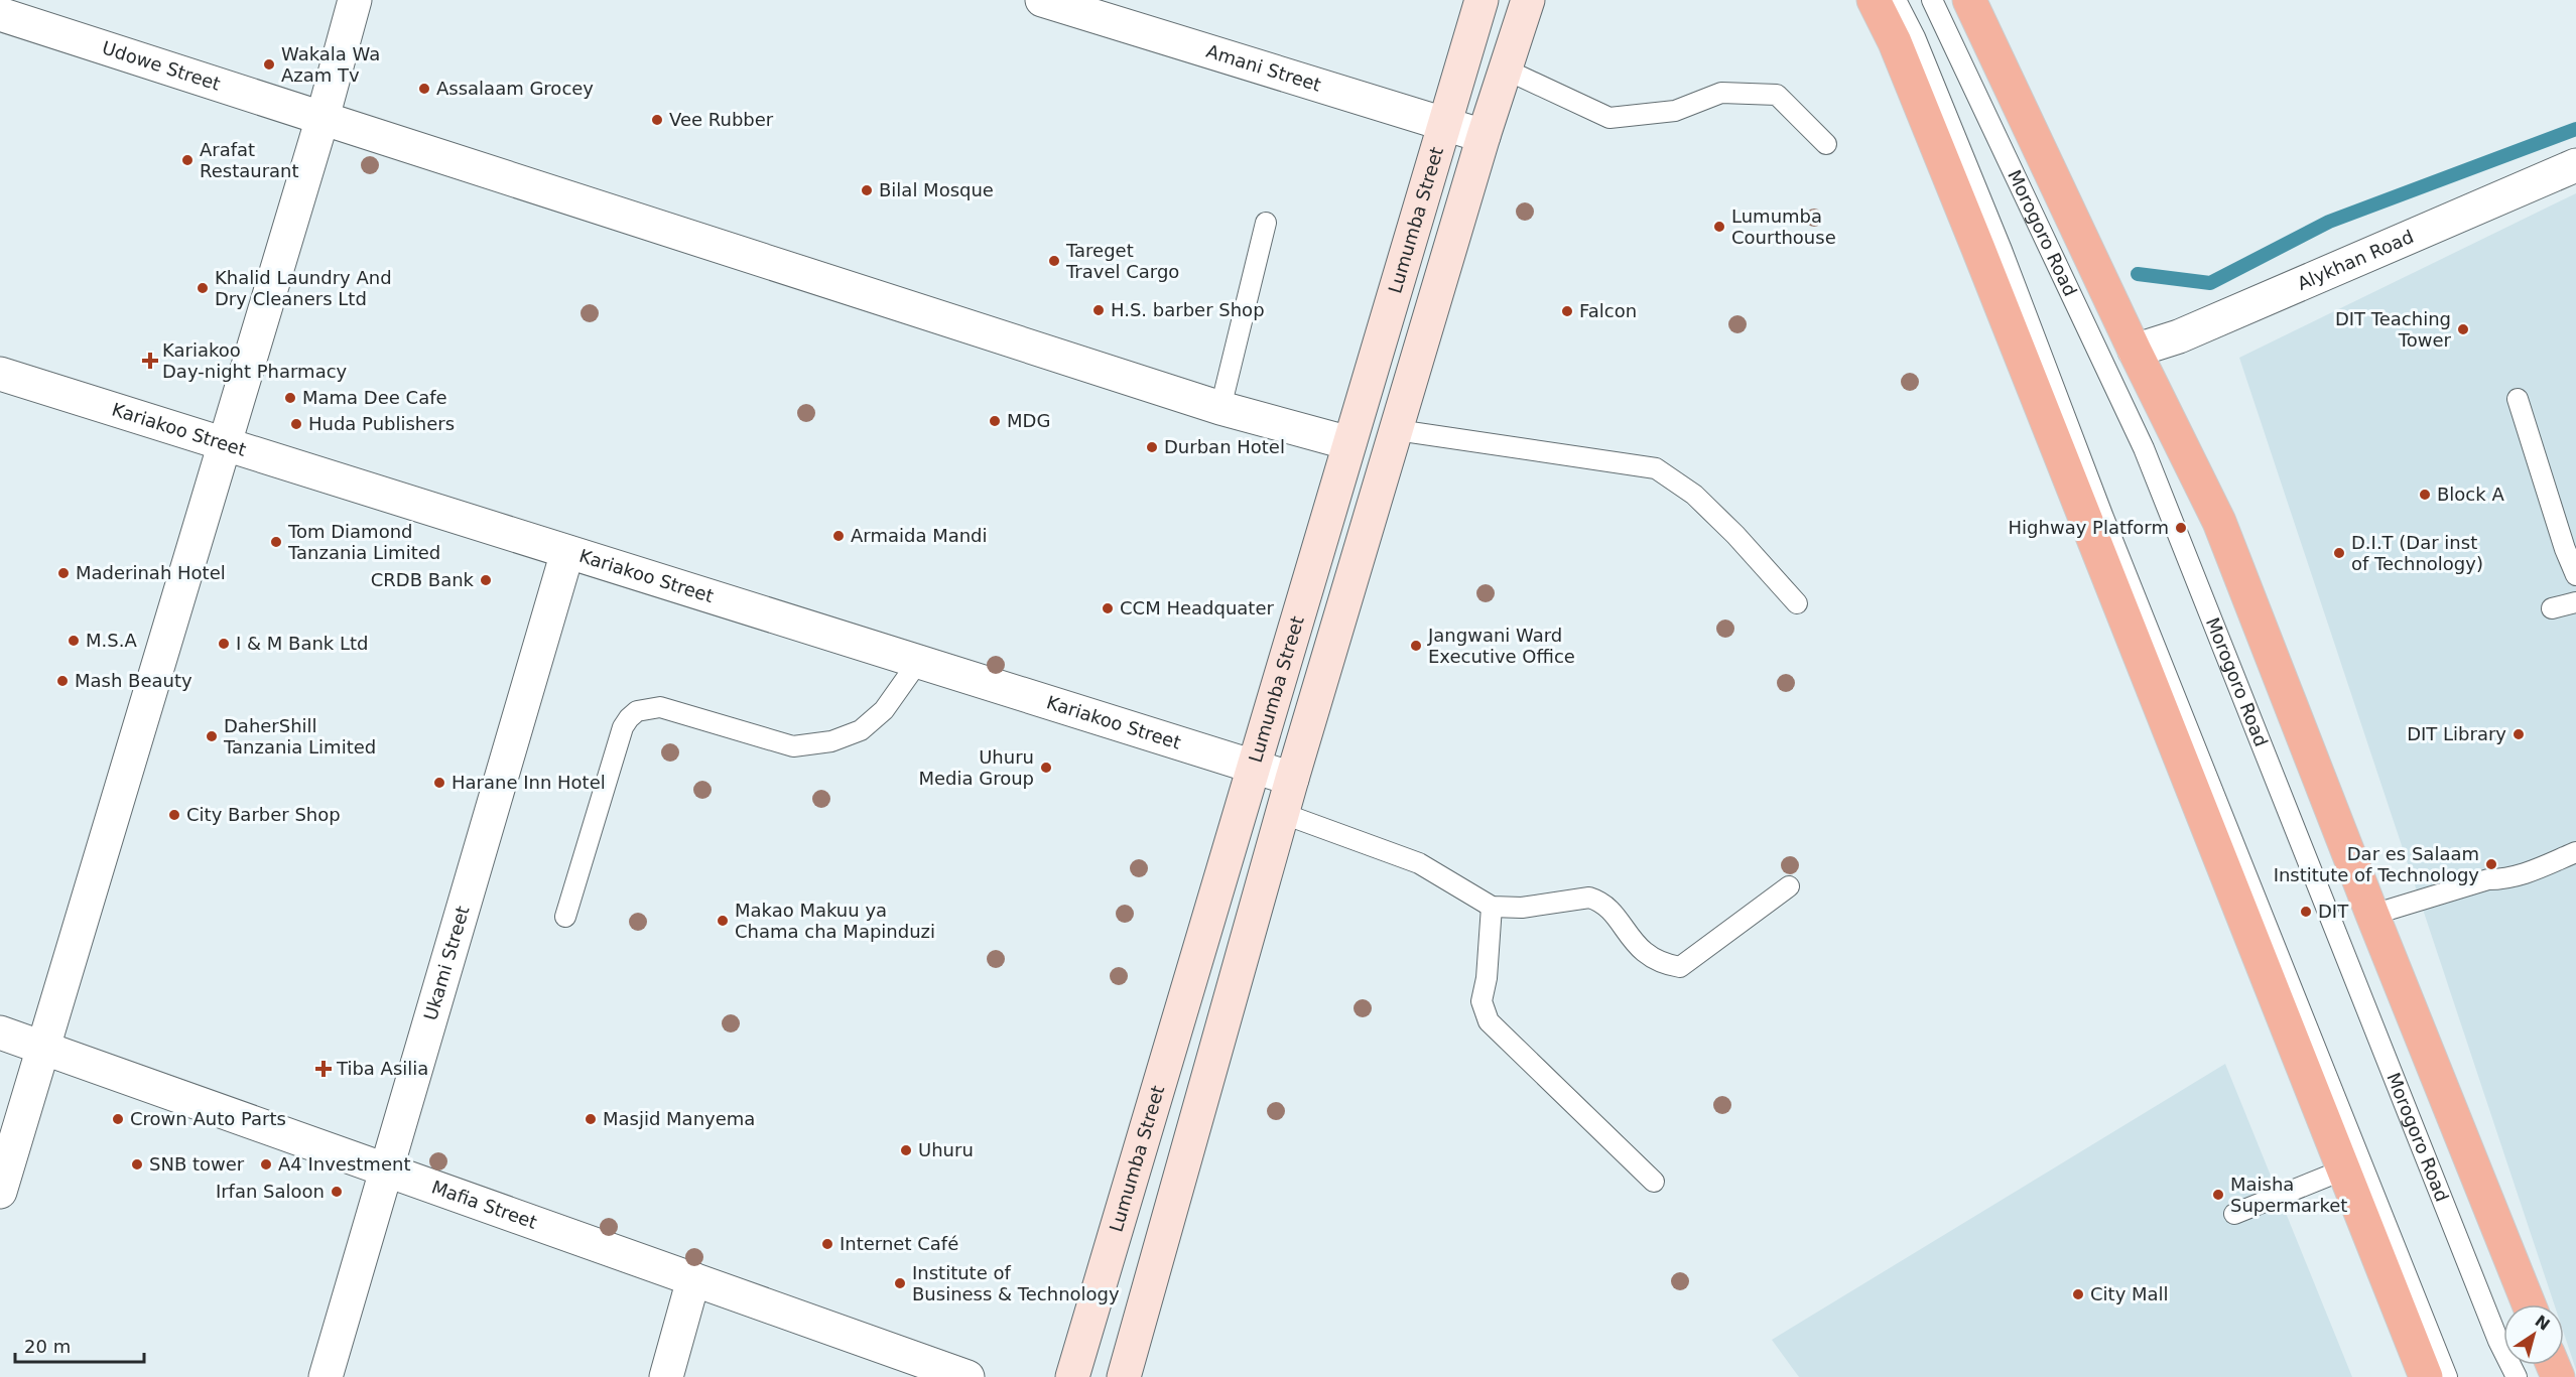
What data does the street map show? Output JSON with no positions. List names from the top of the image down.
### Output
{
  "streets": {
    "highway": ["Morogoro Road"],
    "main road": ["Lumumba Street"],
    "street": [
      "Udowe Street",
      "Amani Street",
      "Alykhan Road",
      "Kariakoo Street",
      "Ukami Street",
      "Mafia Street"
    ]
  },
  "crossings": [
    ["Udowe Street", "Lumumba Street"],
    ["Amani Street", "Lumumba Street"],
    ["Lumumba Street", "Kariakoo Street"],
    ["Morogoro Road", "Alykhan Road"],
    ["Kariakoo Street", "Ukami Street"],
    ["Ukami Street", "Mafia Street"]
  ],
  "places": {
    "other": [
      "Wakala Wa Azam Tv",
      "Assalaam Grocey",
      "Vee Rubber",
      "Arafat Restaurant",
      "Bilal Mosque",
      "Lumumba Courthouse",
      "Tareget Travel Cargo",
      "Khalid Laundry And Dry Cleaners Ltd",
      "H.S. barber Shop",
      "Falcon",
      "DIT Teaching Tower",
      "Mama Dee Cafe",
      "MDG",
      "Huda Publishers",
      "Durban Hotel",
      "Block A",
      "Highway Platform",
      "Armaida Mandi",
      "Tom Diamond Tanzania Limited",
      "D.I.T (Dar inst of Technology)",
      "Maderinah Hotel",
      "CRDB Bank",
      "CCM Headquater",
      "M.S.A",
      "I & M Bank Ltd",
      "Jangwani Ward Executive Office",
      "Mash Beauty",
      "DIT Library",
      "DaherShill Tanzania Limited",
      "Uhuru Media Group",
      "Harane Inn Hotel",
      "City Barber Shop",
      "Dar es Salaam Institute of Technology",
      "DIT",
      "Makao Makuu ya Chama cha Mapinduzi",
      "Crown Auto Parts",
      "Masjid Manyema",
      "Uhuru",
      "SNB tower",
      "A4 Investment",
      "Irfan Saloon",
      "Maisha Supermarket",
      "Internet Café",
      "Institute of Business & Technology",
      "City Mall"
    ],
    "health": ["Kariakoo Day-night Pharmacy", "Tiba Asilia"]
  },
  "scale_bar": "20 m",
  "north": "top right"
}
